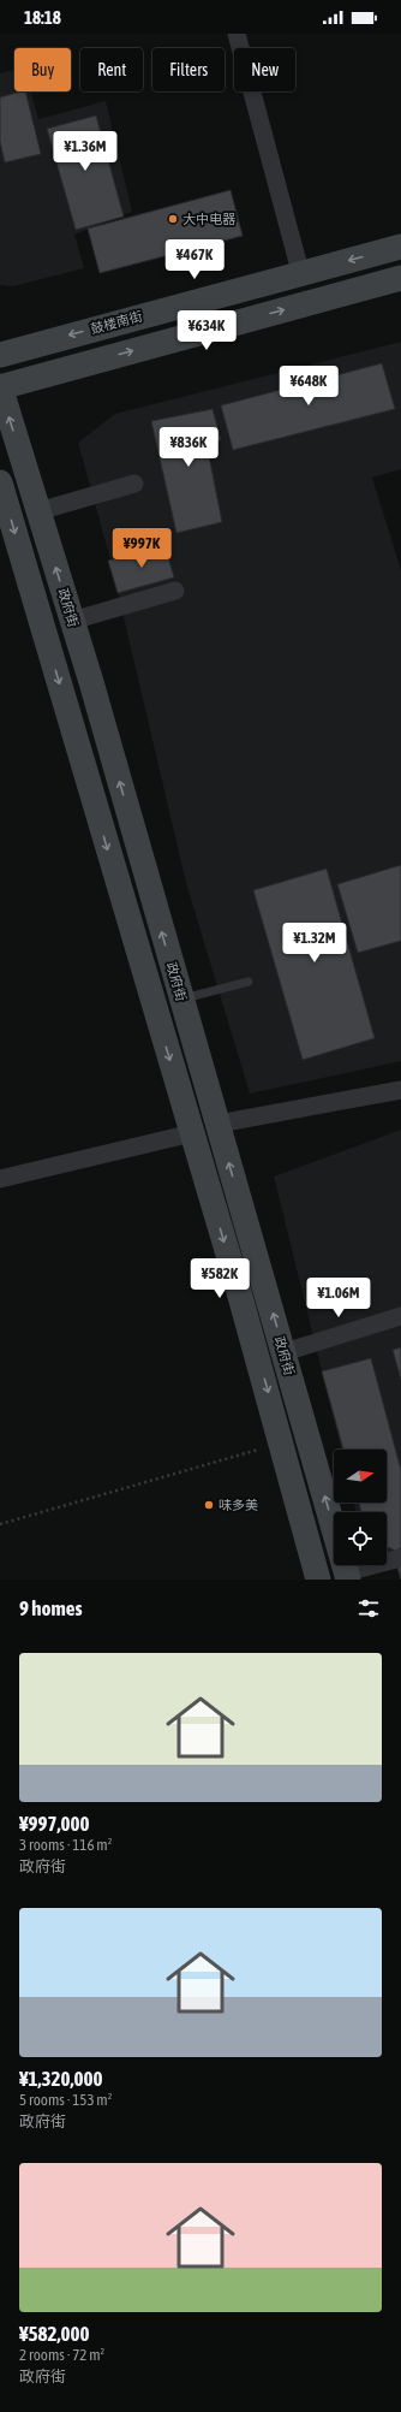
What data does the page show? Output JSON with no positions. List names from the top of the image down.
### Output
{
  "streets": {
    "main road": ["鼓楼南街", "政府街"]
  },
  "places": ["大中电器", "味多美"],
  "north": "right",
  "page": {
    "status": "18:18",
    "chip": [
      "Buy",
      "Rent",
      "Filters",
      "New"
    ],
    "price": [
      "¥1.36M",
      "¥467K",
      "¥634K",
      "¥648K",
      "¥836K",
      "¥997K",
      "¥1.32M",
      "¥582K",
      "¥1.06M"
    ],
    "heading": "9 homes",
    "list": [
      {
        "name": "¥997,000",
        "note": "3 rooms · 116 m² · 政府街"
      },
      {
        "name": "¥1,320,000",
        "note": "5 rooms · 153 m² · 政府街"
      },
      {
        "name": "¥582,000",
        "note": "2 rooms · 72 m² · 政府街"
      }
    ]
  }
}
